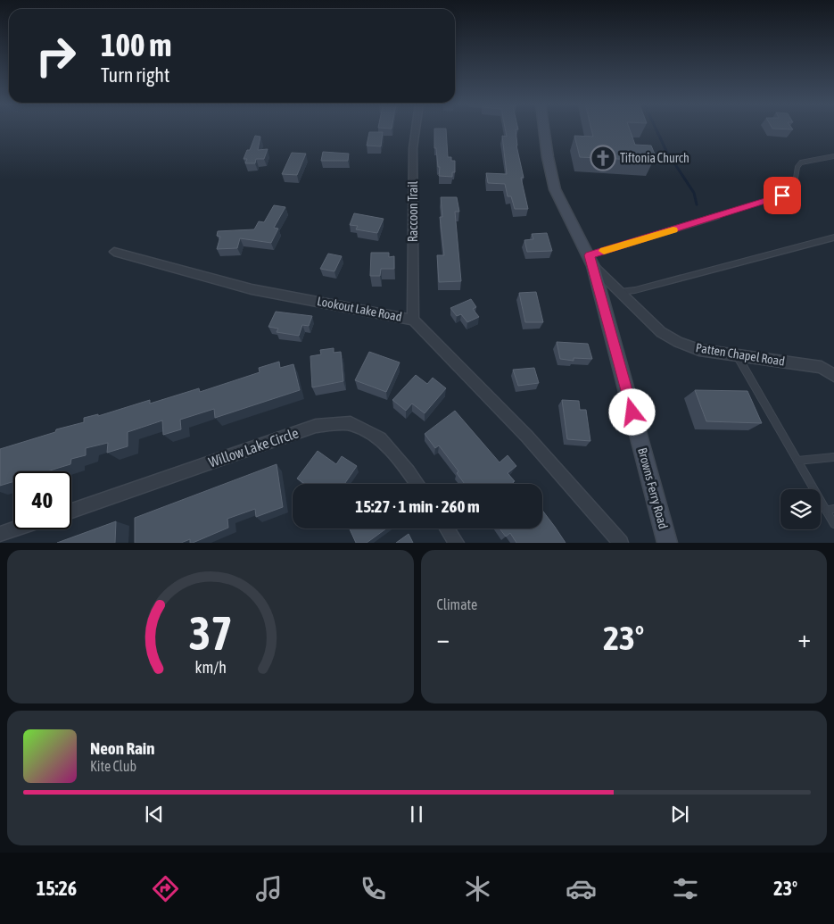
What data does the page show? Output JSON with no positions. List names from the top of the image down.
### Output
{
  "streets": {
    "street": [
      "Raccoon Trail",
      "Lookout Lake Road",
      "Patten Chapel Road",
      "Willow Lake Circle",
      "Browns Ferry Road"
    ]
  },
  "crossings": [
    ["Raccoon Trail", "Lookout Lake Road"],
    ["Patten Chapel Road", "Browns Ferry Road"]
  ],
  "places": {
    "church": ["Tiftonia Church"]
  },
  "page": {
    "turn": ["100 m", "Turn right"],
    "limit": "40",
    "trip": "15:27 · 1 min · 260 m",
    "tile": "Climate",
    "heat": ["−", "23°", "+"],
    "song": ["Neon Rain", "Kite Club"],
    "tabs": ["15:26", "23°"],
    "gauge": ["37", "km/h"]
  }
}
